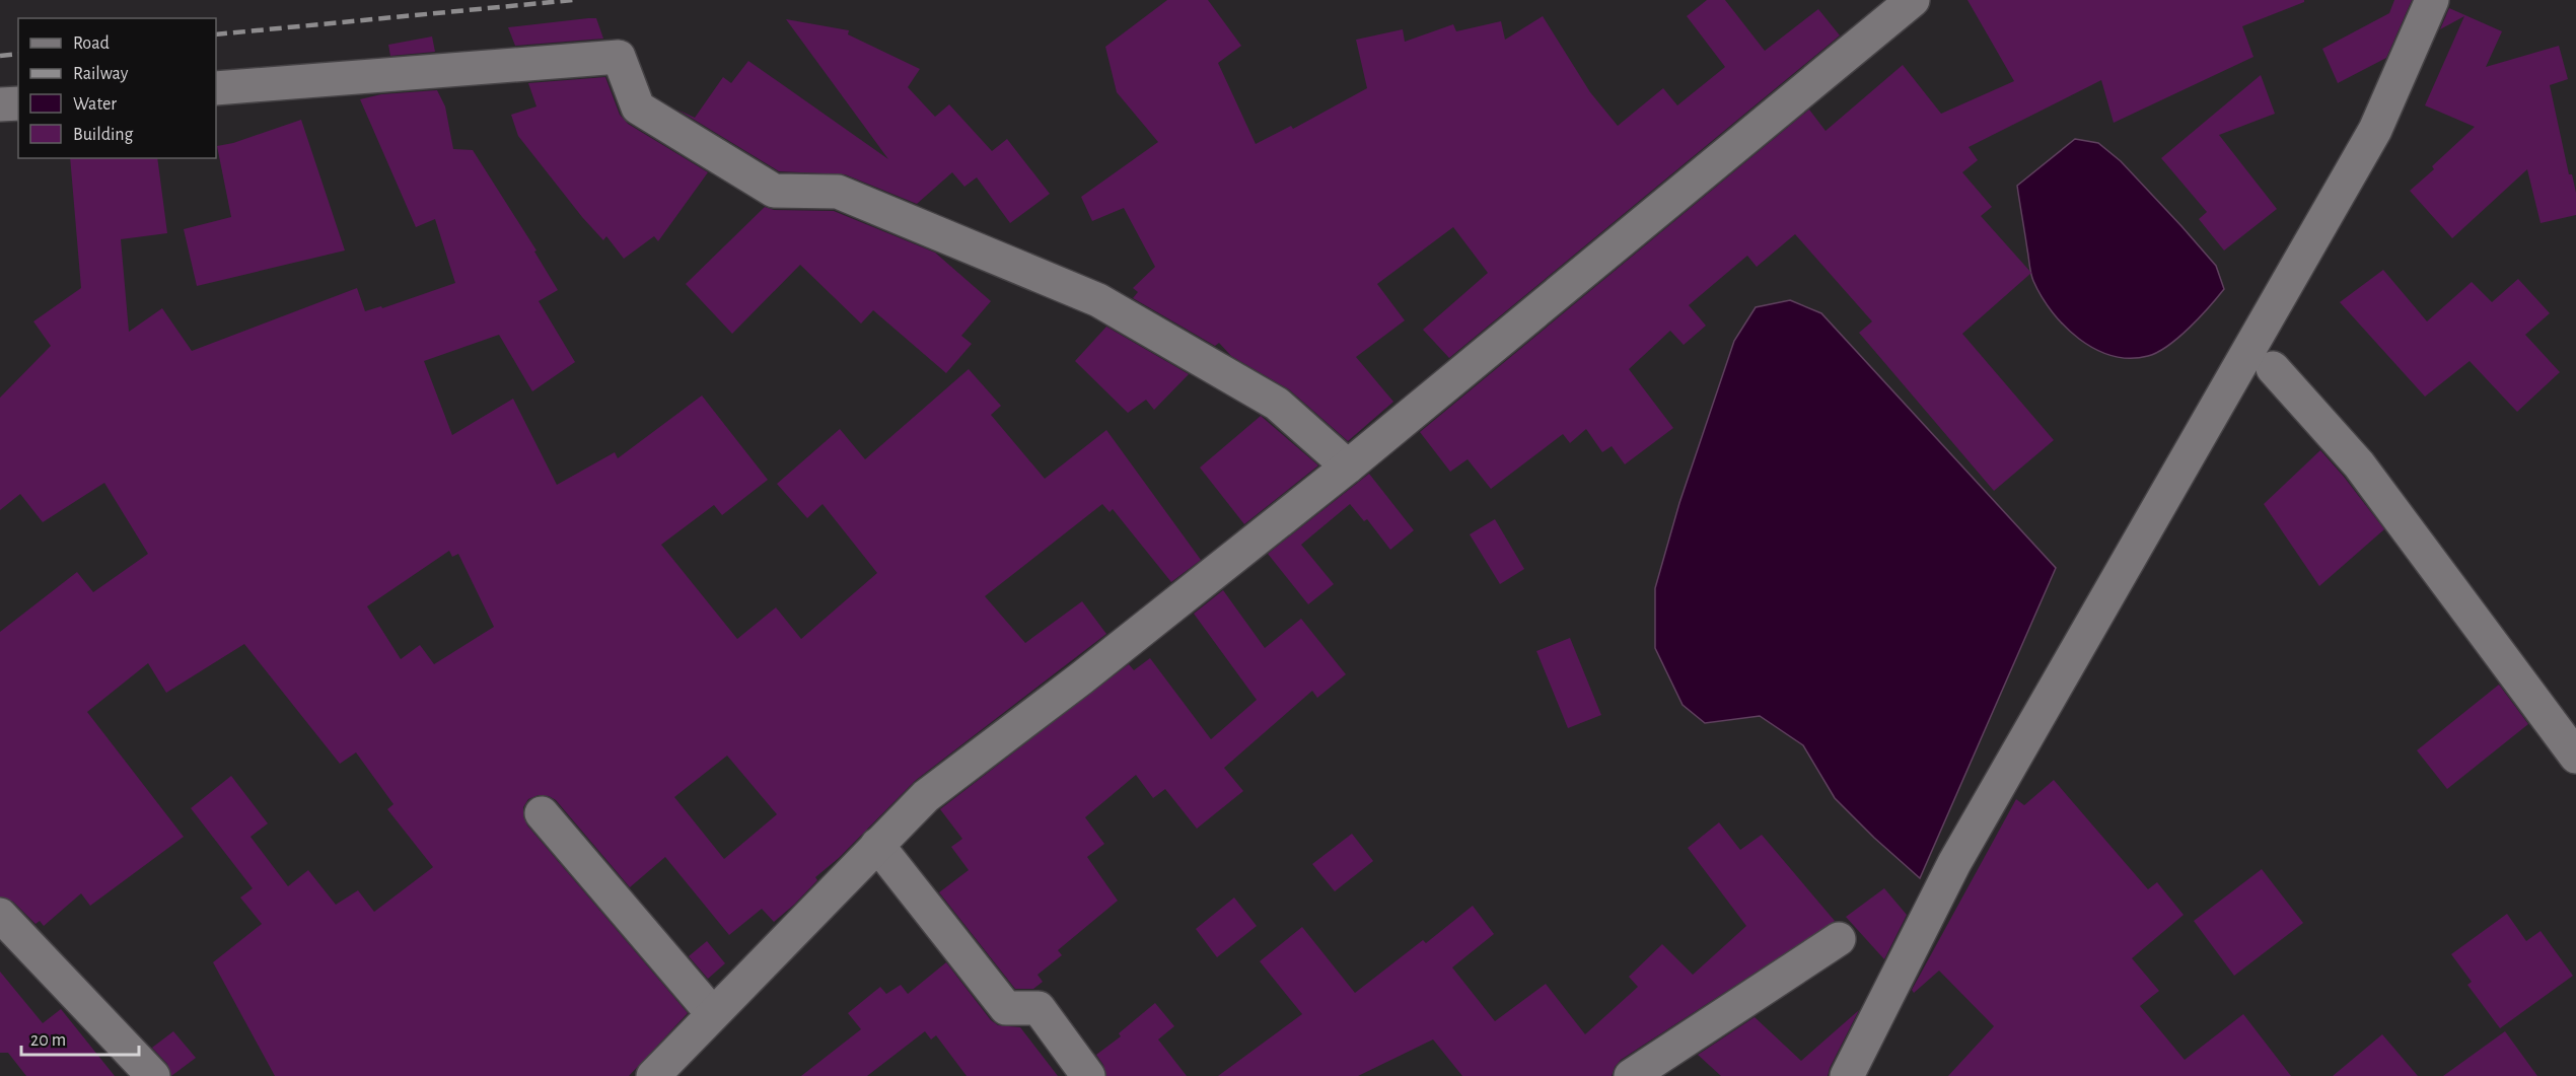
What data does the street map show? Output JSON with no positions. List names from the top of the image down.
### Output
{
  "legend": [
    "Road",
    "Railway",
    "Water",
    "Building"
  ],
  "scale_bar": "20 m"
}
